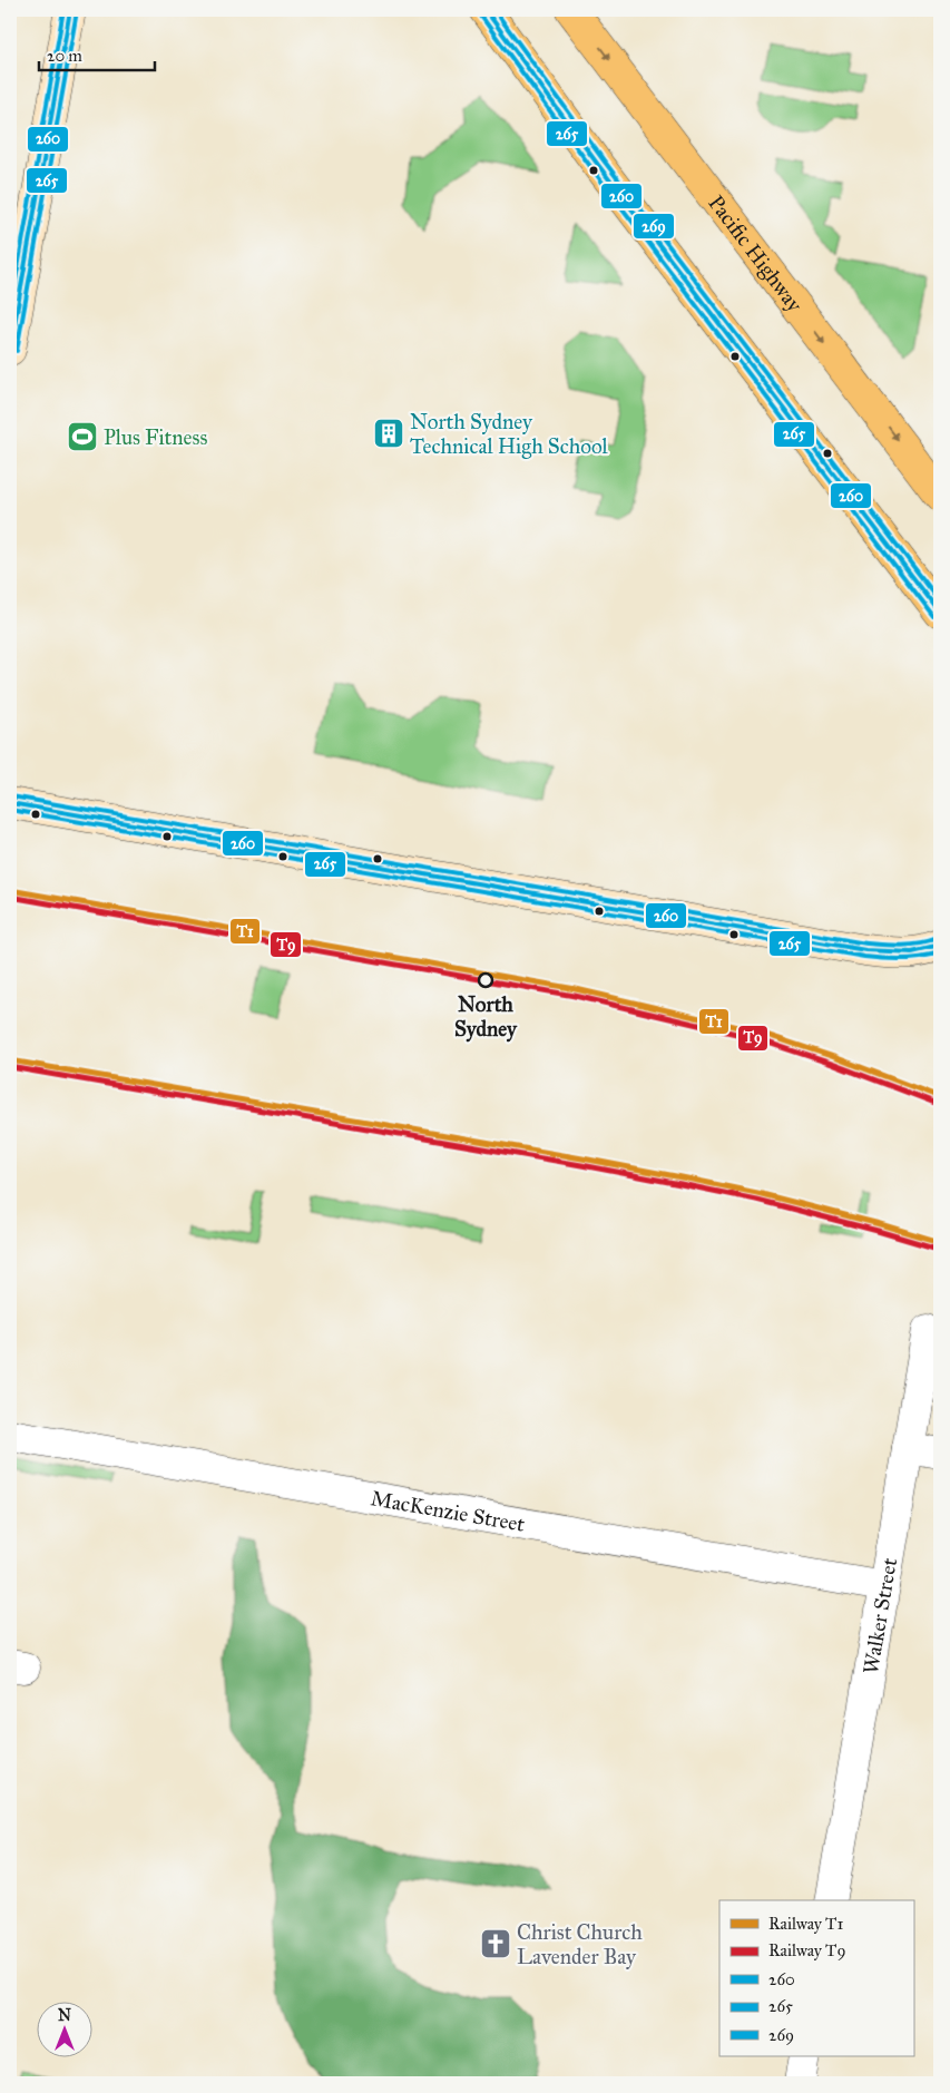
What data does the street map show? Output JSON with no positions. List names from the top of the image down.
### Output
{
  "streets": {
    "main road": ["Pacific Highway"],
    "street": ["MacKenzie Street", "Walker Street"]
  },
  "crossings": [
    ["MacKenzie Street", "Walker Street"]
  ],
  "places": {
    "building": ["North Sydney Technical High School"],
    "sports": ["Plus Fitness"],
    "other": ["North Sydney"],
    "church": ["Christ Church Lavender Bay"]
  },
  "lines": [
    "transit line 260",
    "transit line 269",
    "transit line 265",
    "rail line T1",
    "rail line T9"
  ],
  "legend": [
    "Railway T1",
    "Railway T9",
    "260",
    "265",
    "269"
  ],
  "scale_bar": "20 m",
  "north": "top"
}
